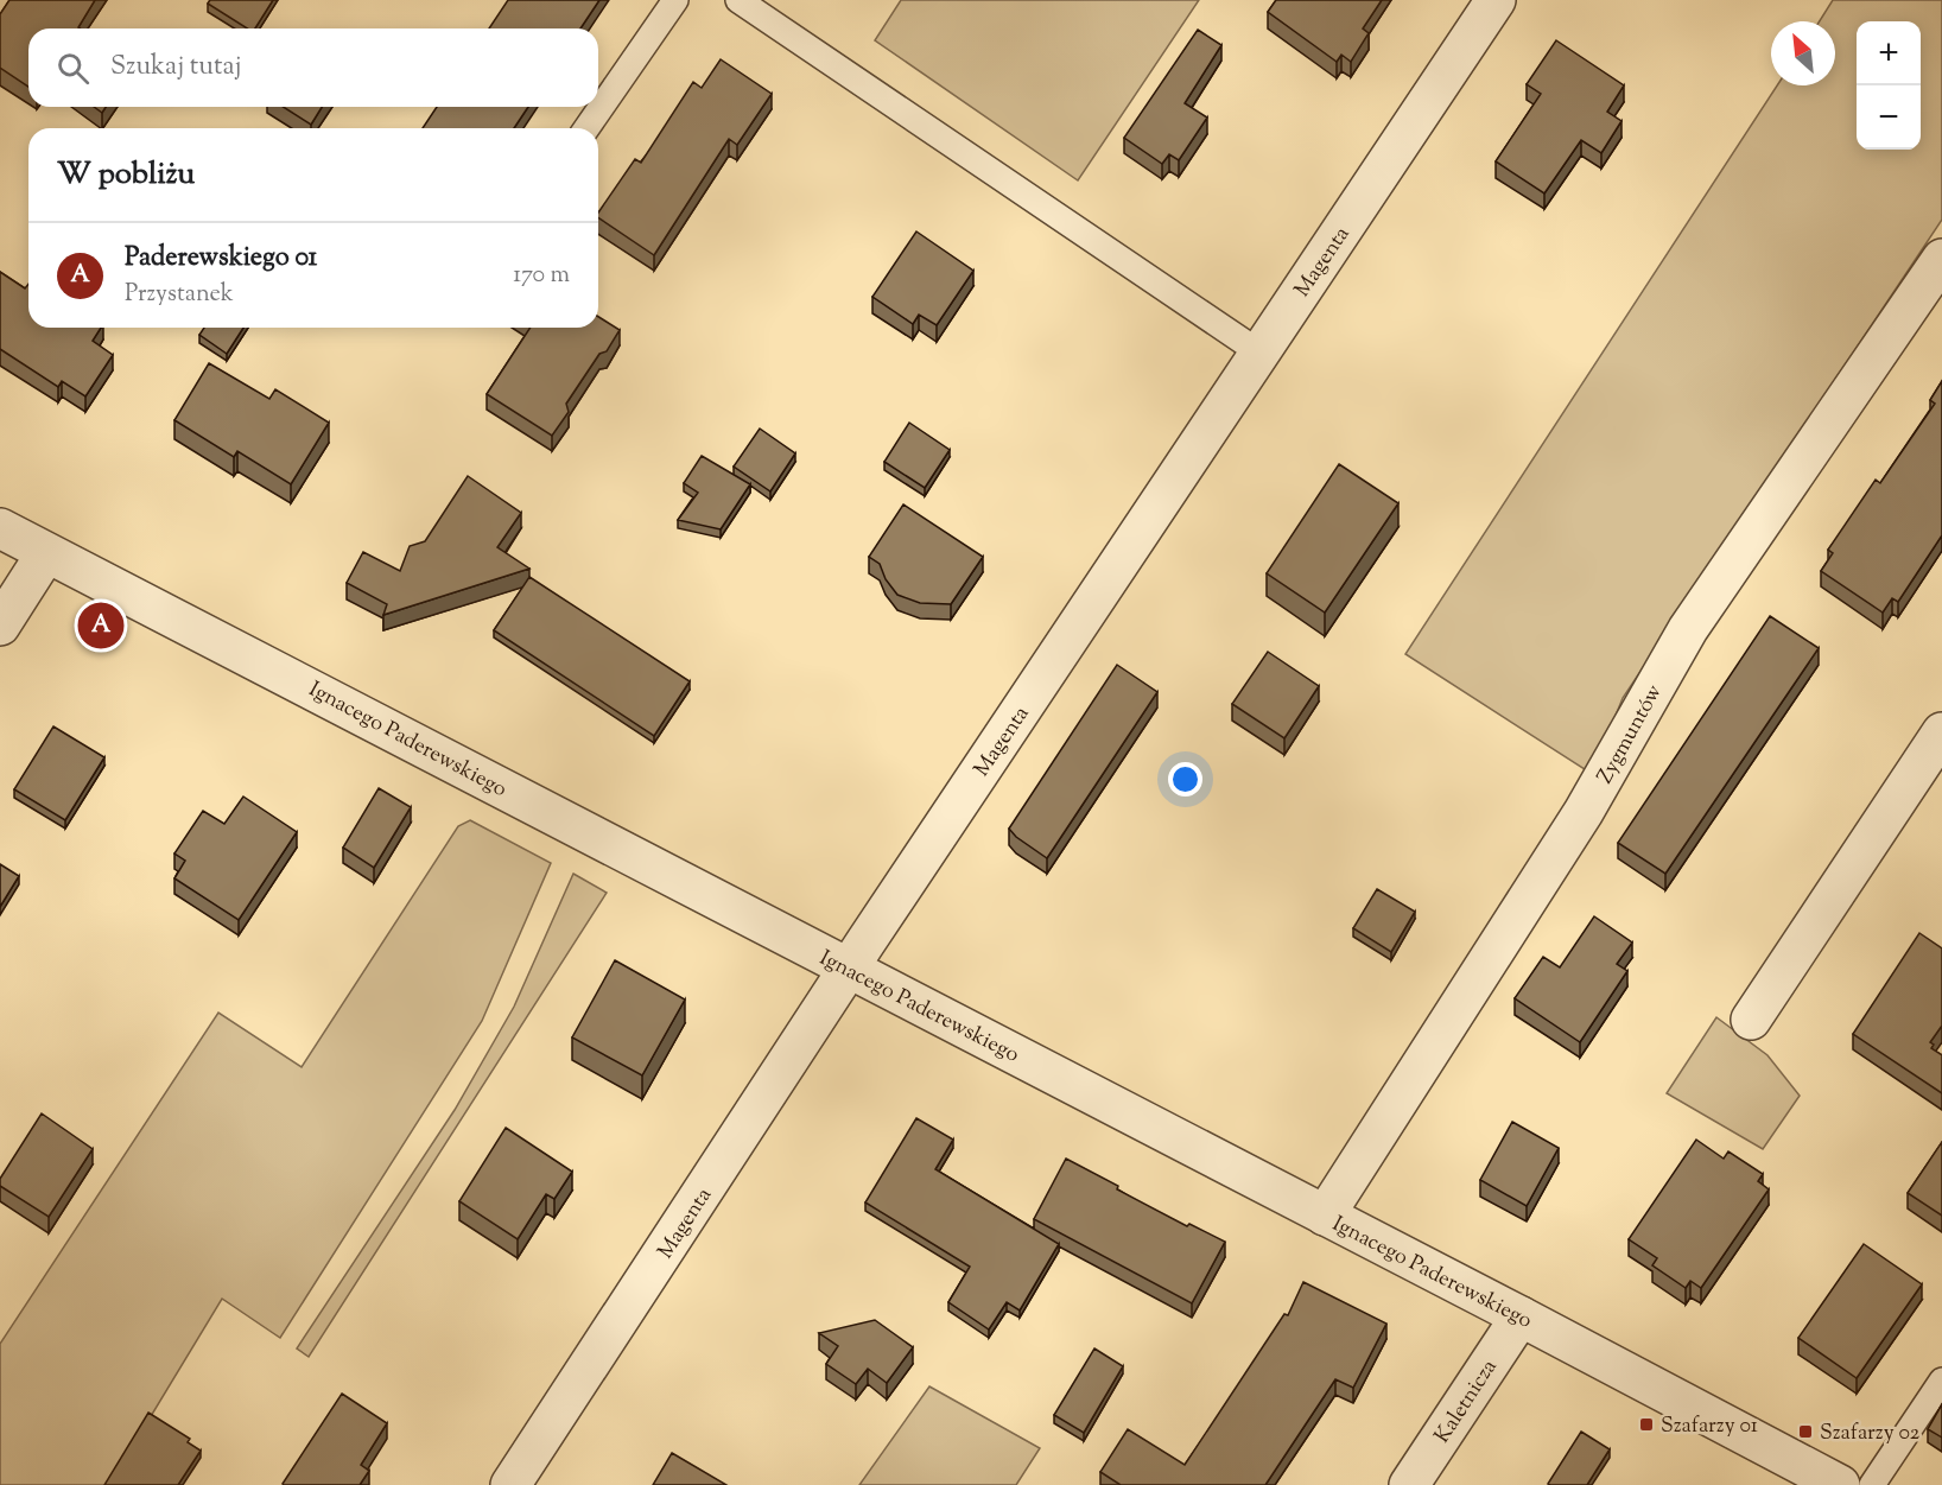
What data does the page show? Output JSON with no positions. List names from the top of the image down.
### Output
{
  "streets": {
    "street": [
      "Magenta",
      "Zygmuntów",
      "Ignacego Paderewskiego",
      "Kaletnicza"
    ]
  },
  "crossings": [
    ["Magenta", "Ignacego Paderewskiego"],
    ["Zygmuntów", "Ignacego Paderewskiego"],
    ["Ignacego Paderewskiego", "Kaletnicza"]
  ],
  "places": {
    "transit": ["Szafarzy 01", "Szafarzy 02"]
  },
  "north": "top left",
  "page": {
    "map_buttons": ["+", "−"],
    "search": "Szukaj tutaj",
    "heading": "W pobliżu",
    "list": [
      {
        "mark": "A",
        "name": "Paderewskiego 01",
        "note": "Przystanek",
        "value": "170 m"
      }
    ],
    "pins": "A"
  }
}
